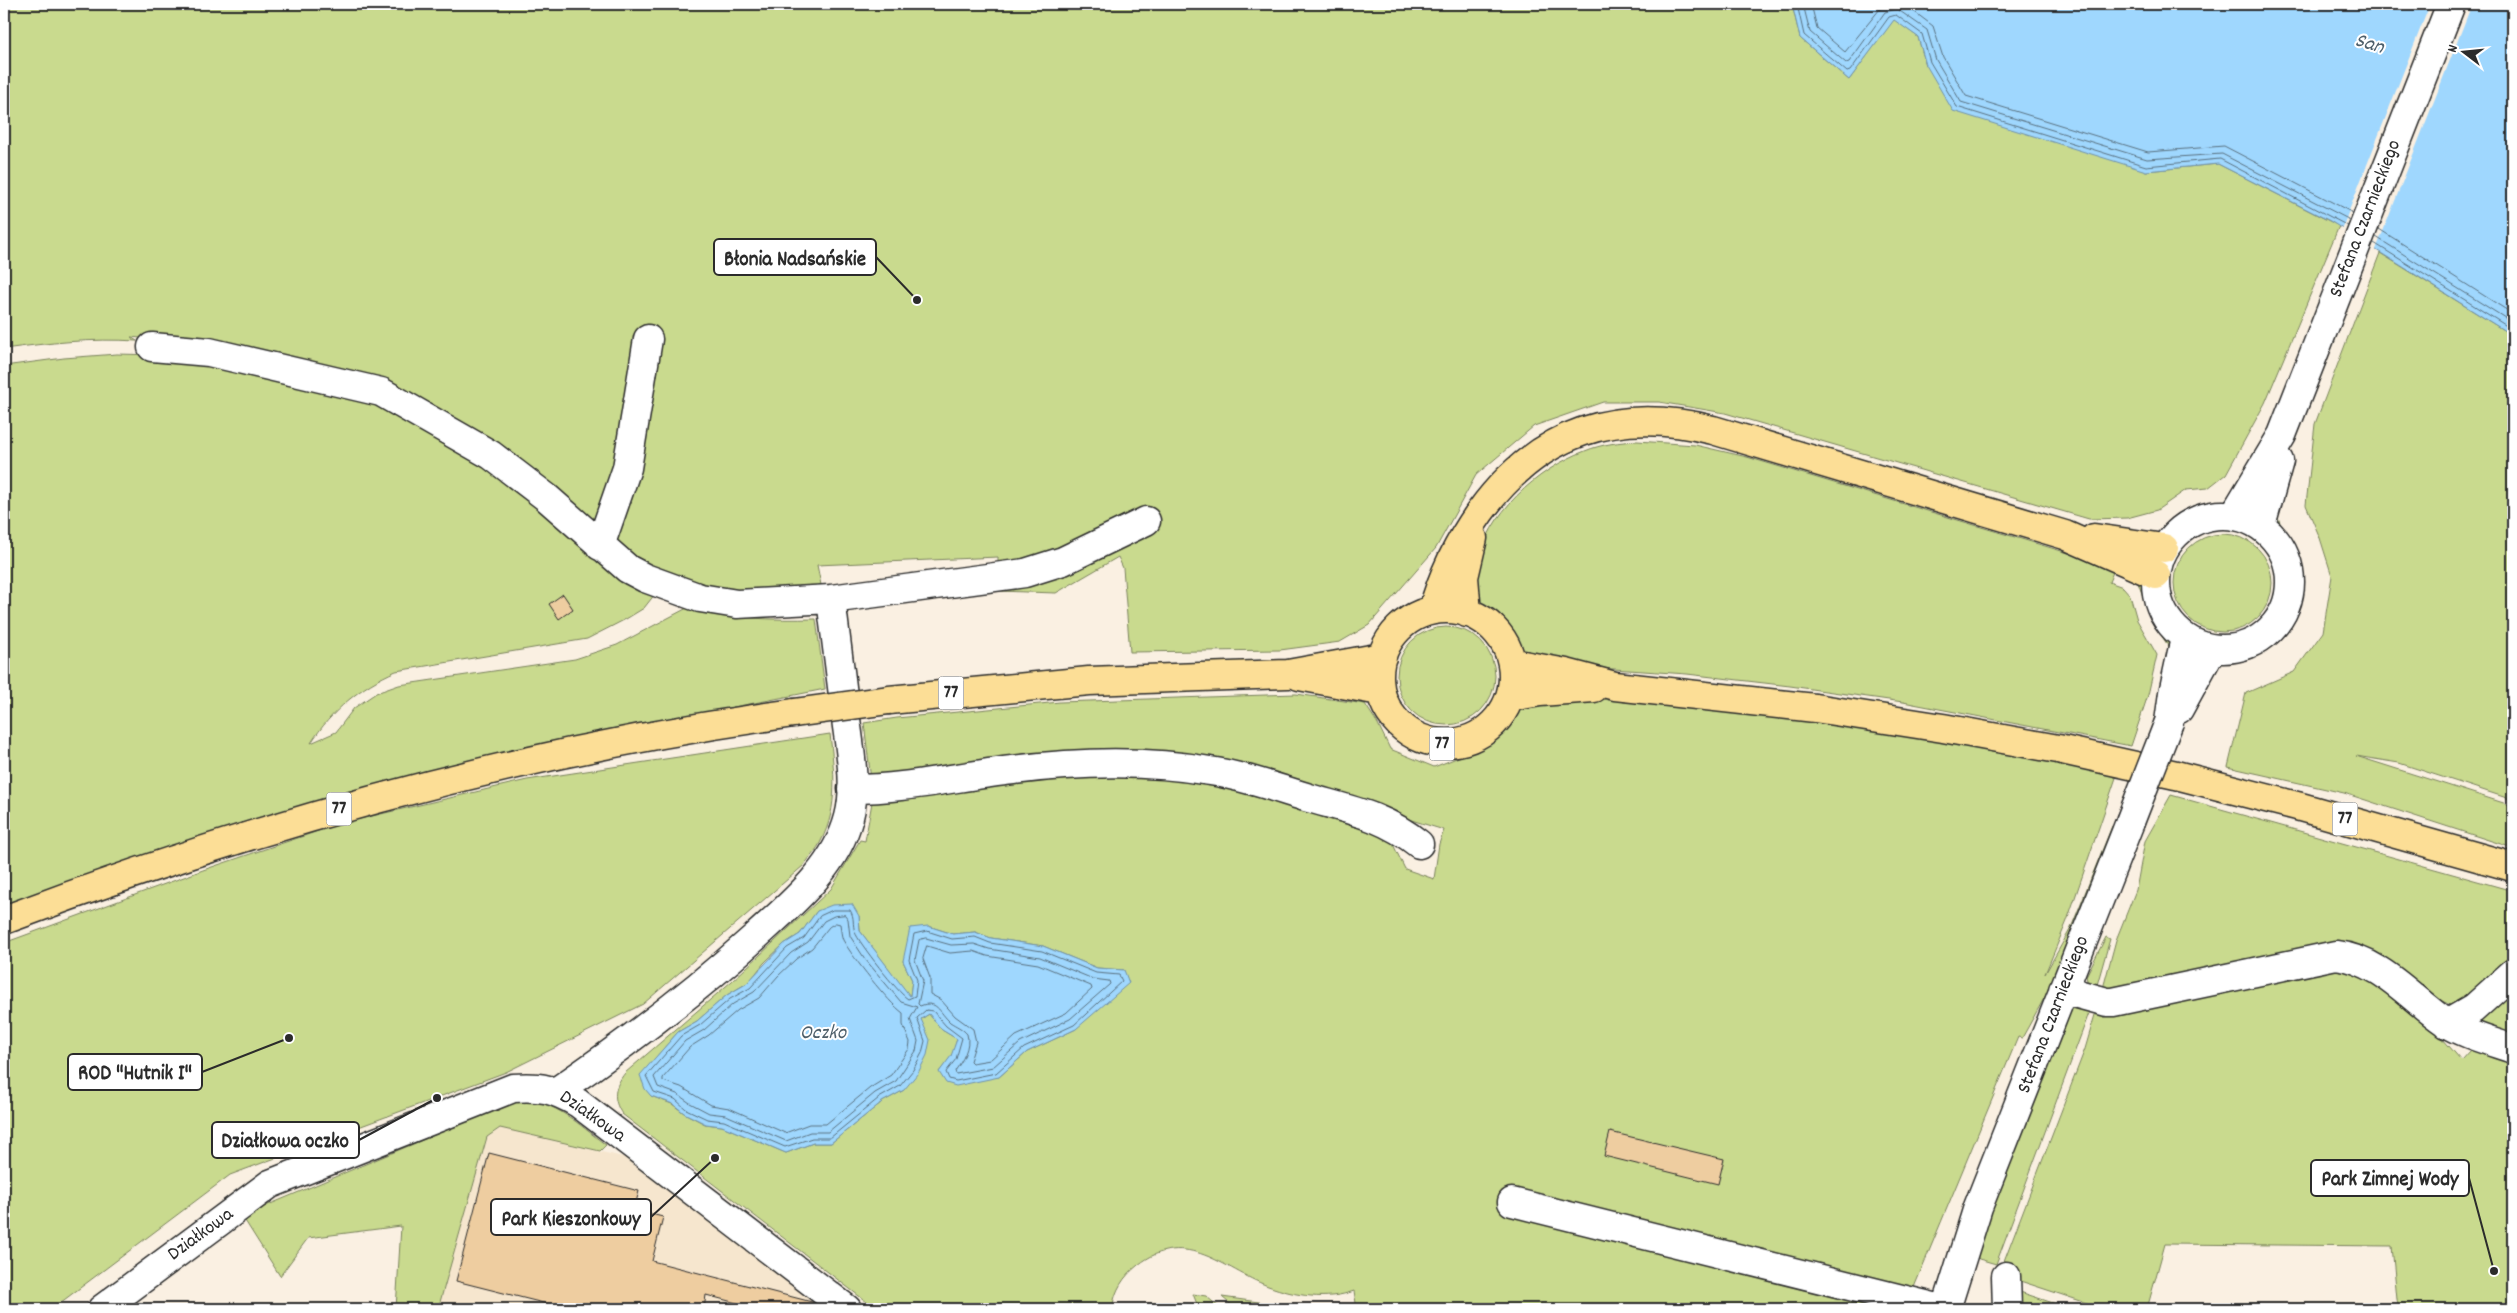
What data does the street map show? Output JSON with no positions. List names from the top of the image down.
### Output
{
  "streets": {
    "main road": ["77"],
    "street": ["Stefana Czarnieckiego", "Działkowa"]
  },
  "water": ["San", "Oczko"],
  "places": [
    "Błonia Nadsańskie",
    "ROD \"Hutnik I\"",
    "Działkowa oczko",
    "Park Kieszonkowy",
    "Park Zimnej Wody"
  ],
  "north": "left"
}
